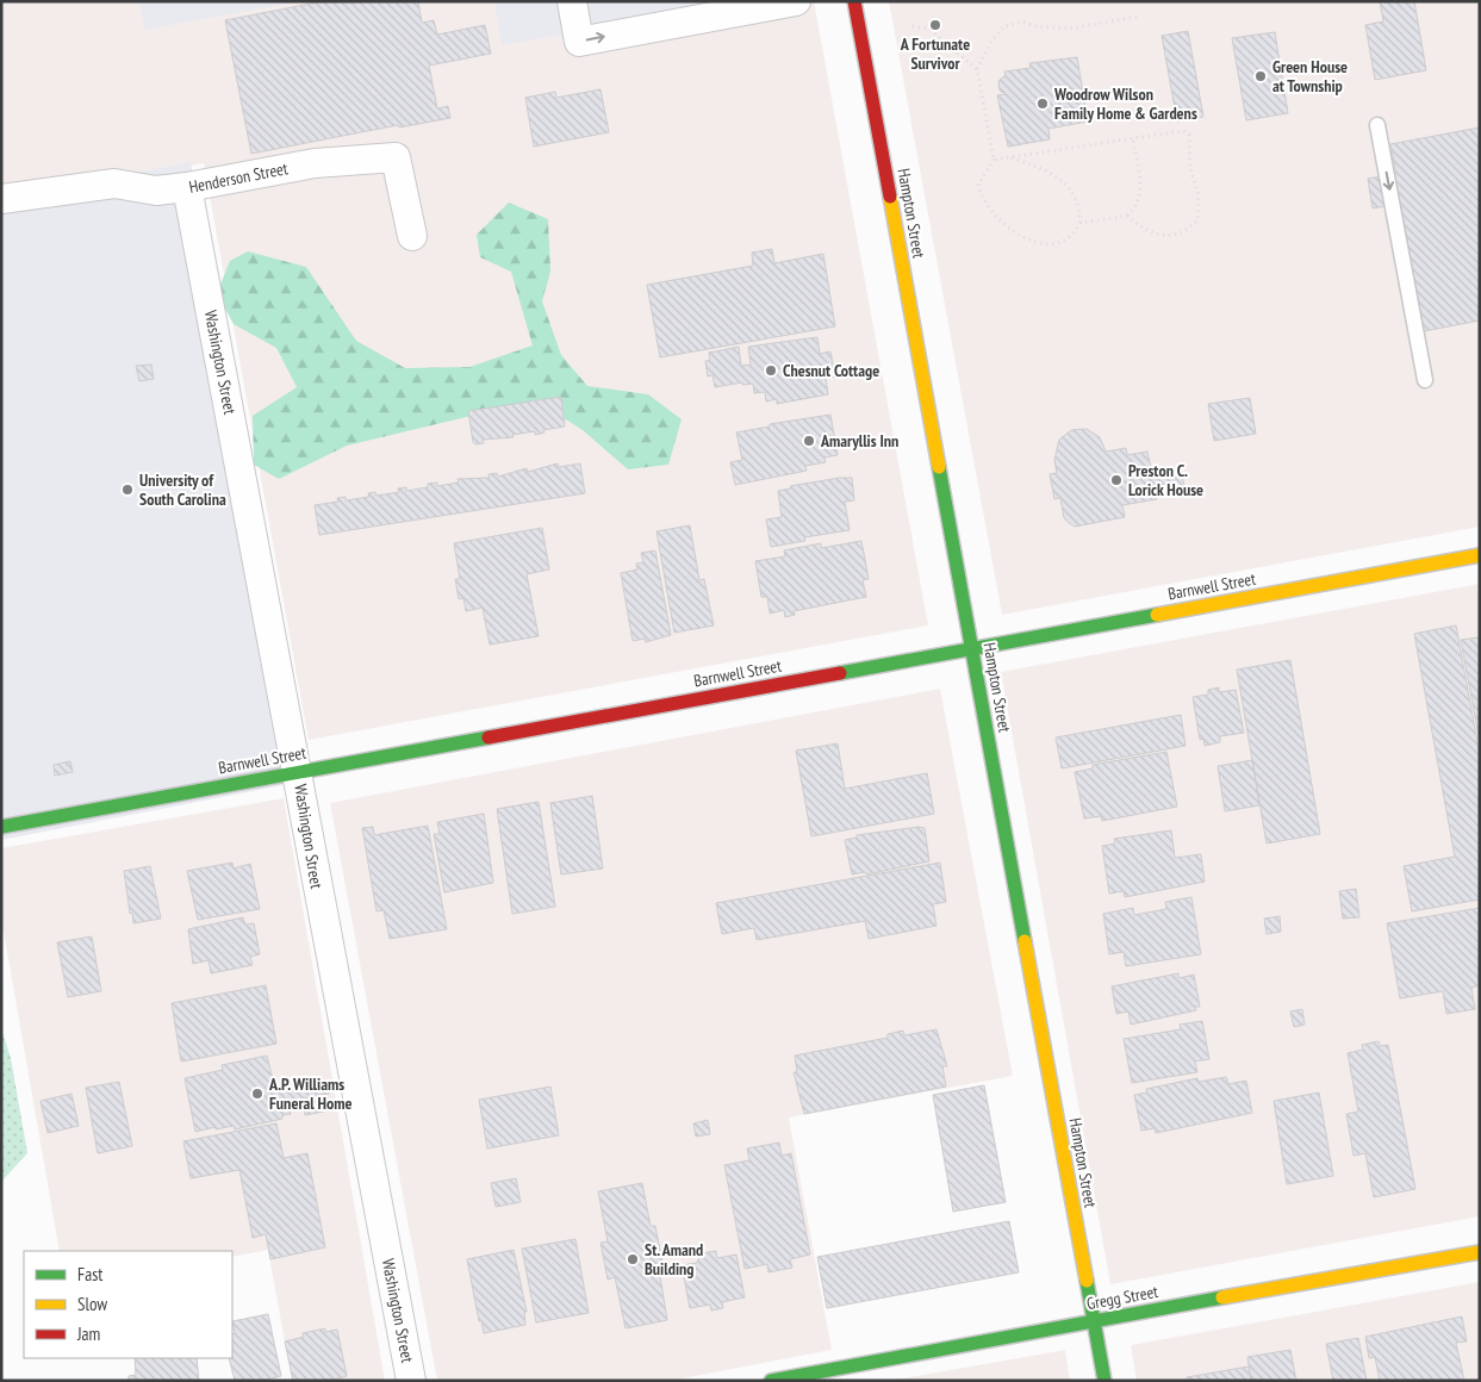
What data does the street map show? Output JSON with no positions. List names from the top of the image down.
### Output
{
  "streets": {
    "street": [
      "Henderson Street",
      "Hampton Street",
      "Washington Street",
      "Barnwell Street",
      "Gregg Street"
    ]
  },
  "crossings": [
    ["Henderson Street", "Washington Street"],
    ["Hampton Street", "Barnwell Street"],
    ["Hampton Street", "Gregg Street"],
    ["Washington Street", "Barnwell Street"]
  ],
  "places": [
    "A Fortunate Survivor",
    "Green House at Township",
    "Woodrow Wilson Family Home & Gardens",
    "Chesnut Cottage",
    "Amaryllis Inn",
    "Preston C. Lorick House",
    "University of South Carolina",
    "A.P. Williams Funeral Home",
    "St. Amand Building"
  ],
  "legend": ["Fast", "Slow", "Jam"]
}
